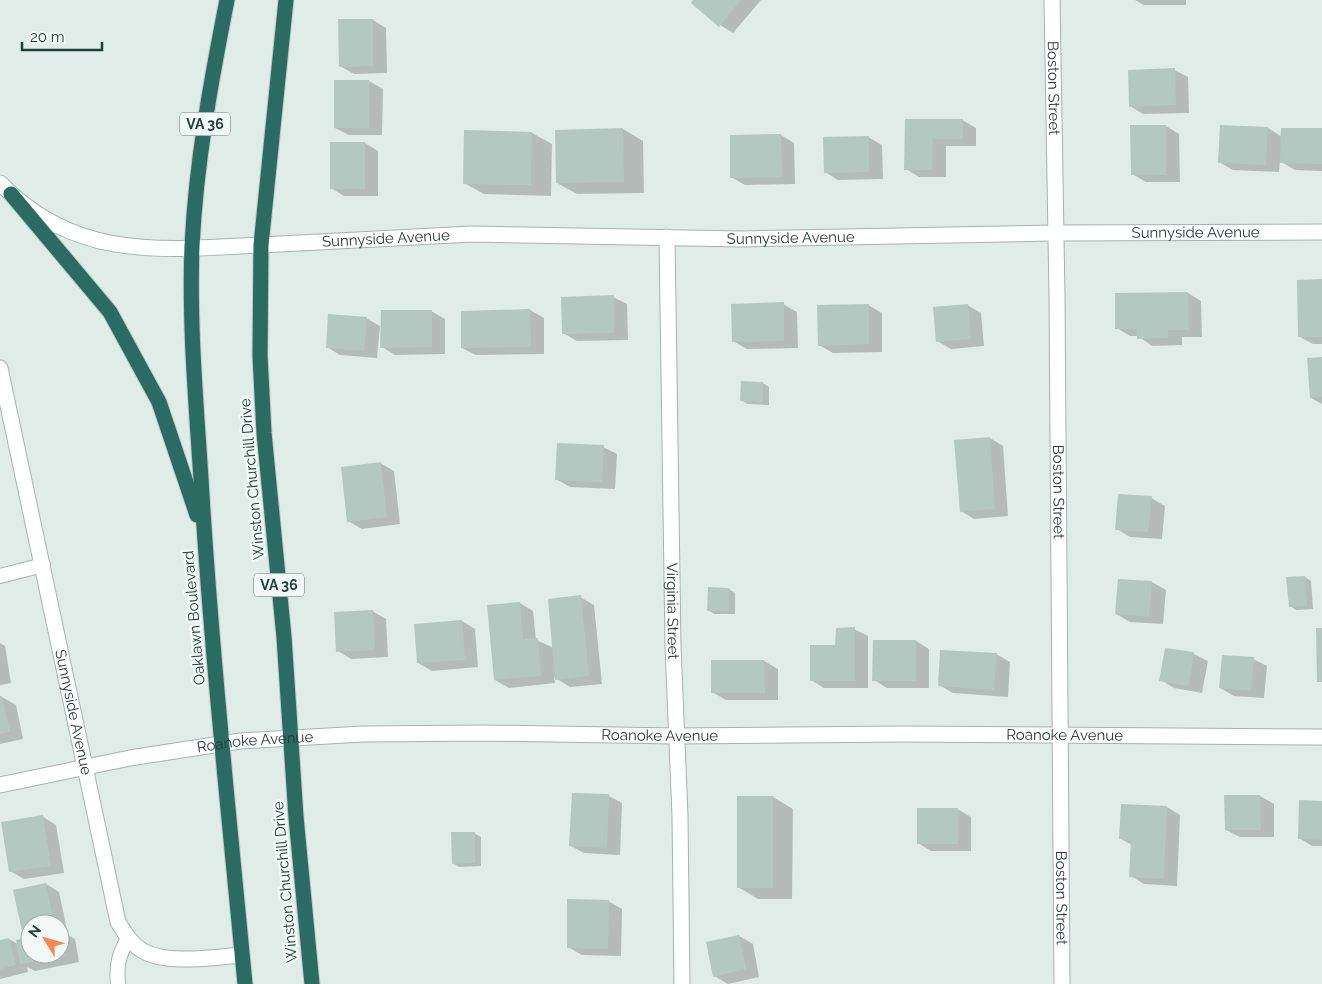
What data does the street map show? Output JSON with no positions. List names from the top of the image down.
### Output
{
  "streets": {
    "highway": ["VA 36", "Winston Churchill Drive", "Oaklawn Boulevard"],
    "street": [
      "Boston Street",
      "Sunnyside Avenue",
      "Virginia Street",
      "Roanoke Avenue"
    ]
  },
  "crossings": [
    ["Boston Street", "Sunnyside Avenue"],
    ["Boston Street", "Roanoke Avenue"],
    ["VA 36", "Oaklawn Boulevard"],
    ["Sunnyside Avenue", "Winston Churchill Drive"],
    ["Sunnyside Avenue", "Virginia Street"],
    ["Sunnyside Avenue", "Oaklawn Boulevard"],
    ["Sunnyside Avenue", "Roanoke Avenue"],
    ["Winston Churchill Drive", "Roanoke Avenue"],
    ["Virginia Street", "Roanoke Avenue"],
    ["Oaklawn Boulevard", "Roanoke Avenue"]
  ],
  "scale_bar": "20 m",
  "north": "top left"
}
